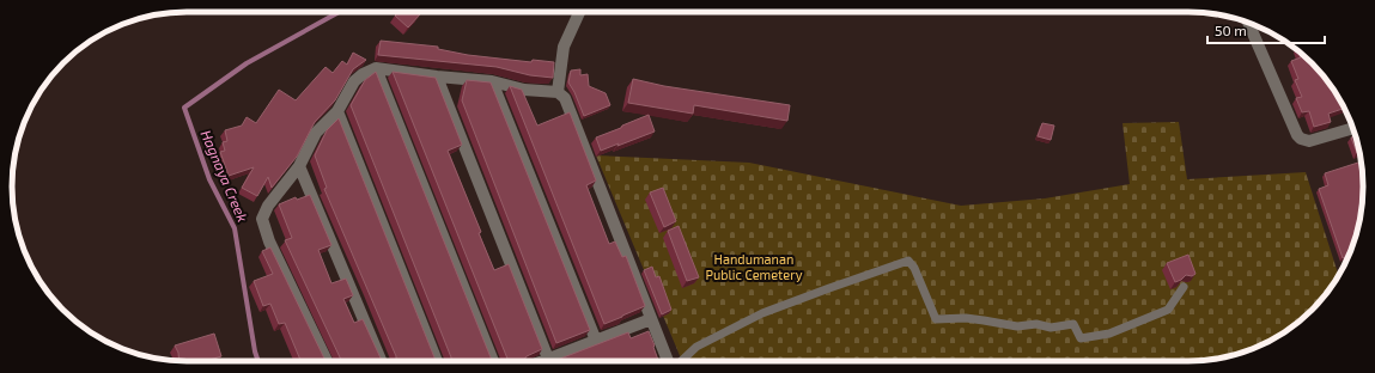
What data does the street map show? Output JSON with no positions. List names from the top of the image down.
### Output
{
  "water": ["Hagnaya Creek"],
  "parks": ["Handumanan Public Cemetery"],
  "scale_bar": "50 m"
}
